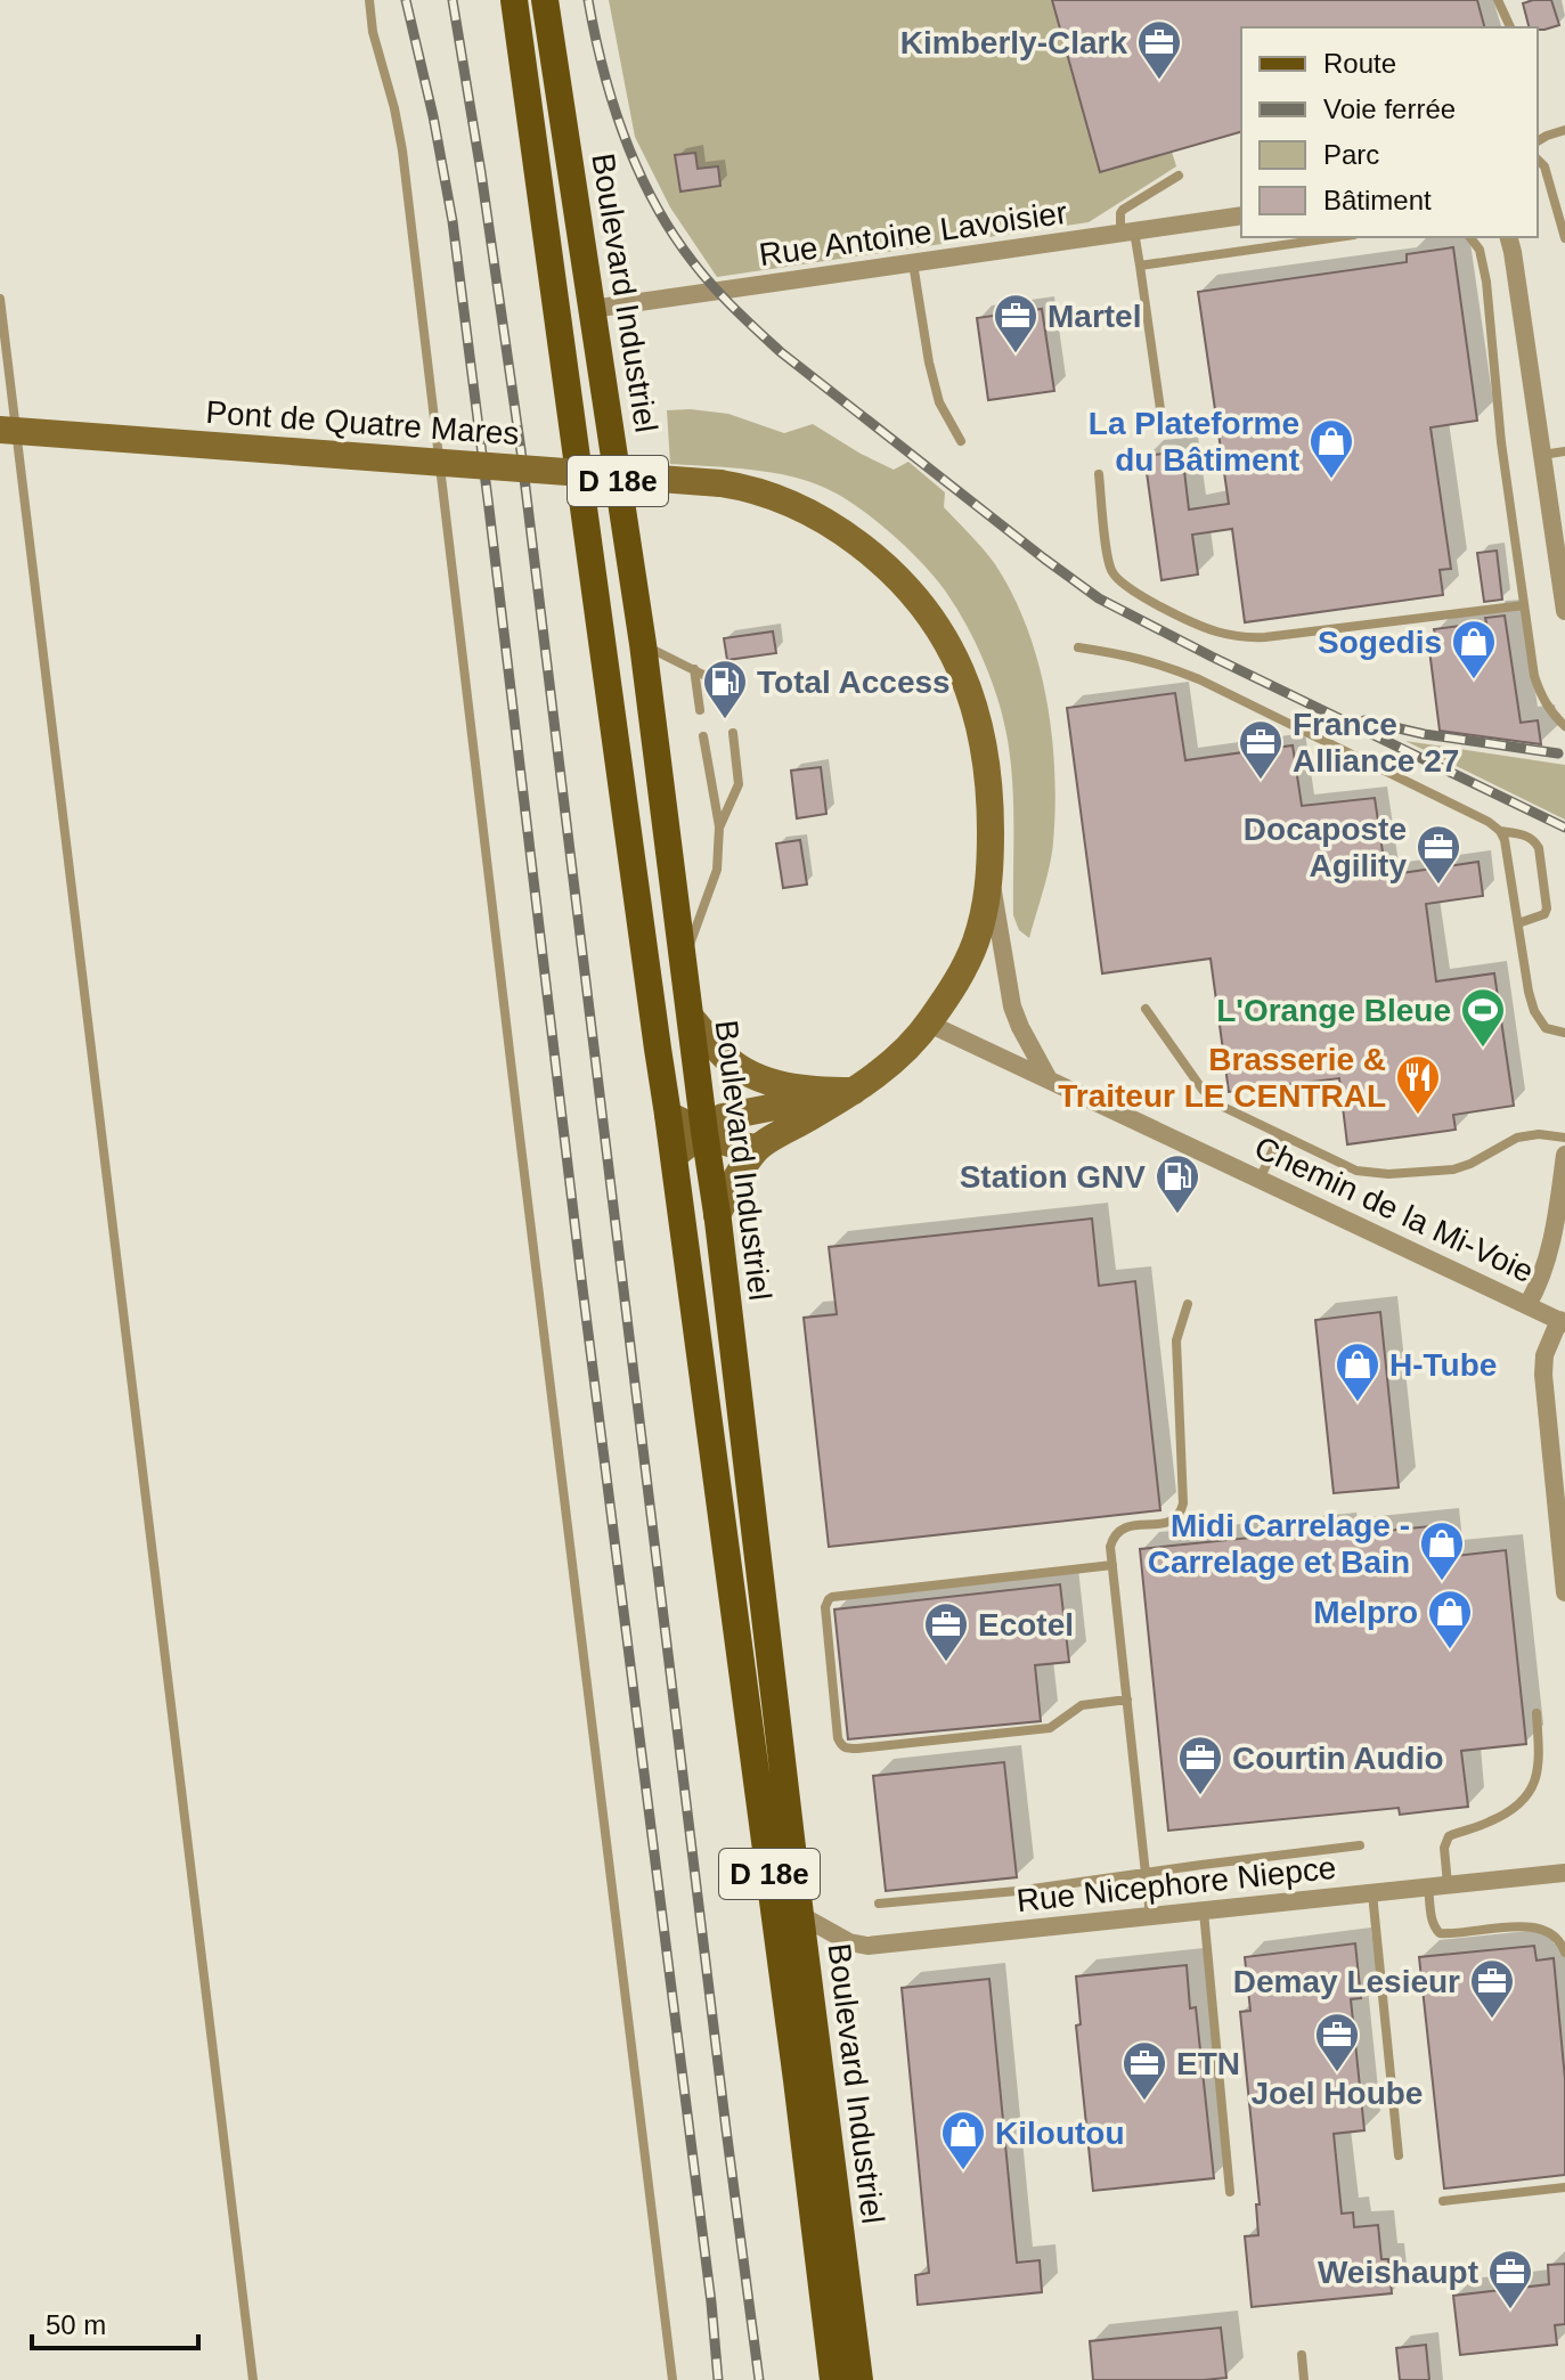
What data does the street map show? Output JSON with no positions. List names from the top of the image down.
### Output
{
  "streets": {
    "main road": ["Boulevard Industriel", "Pont de Quatre Mares", "D 18e"],
    "street": ["Rue Antoine Lavoisier", "Chemin de la Mi-Voie", "Rue Nicephore Niepce"]
  },
  "crossings": [
    ["Rue Antoine Lavoisier", "Boulevard Industriel"],
    ["Boulevard Industriel", "Rue Nicephore Niepce"],
    ["Pont de Quatre Mares", "Chemin de la Mi-Voie"]
  ],
  "places": {
    "office": [
      "Kimberly-Clark",
      "Martel",
      "France Alliance 27",
      "Docaposte Agility",
      "Ecotel",
      "Courtin Audio",
      "Demay Lesieur",
      "Joel Hoube",
      "ETN",
      "Weishaupt"
    ],
    "shop": [
      "La Plateforme du Bâtiment",
      "Sogedis",
      "H-Tube",
      "Midi Carrelage - Carrelage et Bain",
      "Melpro",
      "Kiloutou"
    ],
    "fuel station": ["Total Access", "Station GNV"],
    "sports": ["L'Orange Bleue"],
    "restaurant": ["Brasserie & Traiteur LE CENTRAL"]
  },
  "legend": [
    "Route",
    "Voie ferrée",
    "Parc",
    "Bâtiment"
  ],
  "scale_bar": "50 m"
}
